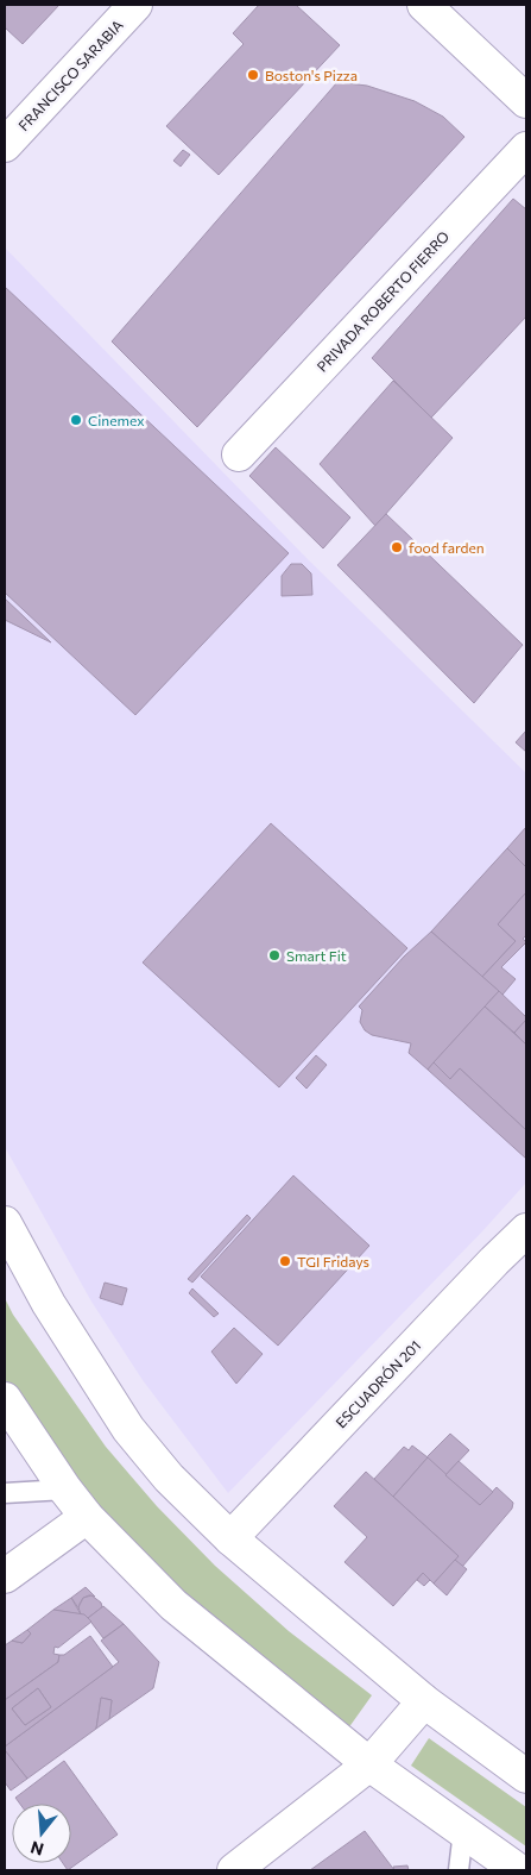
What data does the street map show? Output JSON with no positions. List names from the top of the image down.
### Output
{
  "streets": {
    "main road": ["FRANCISCO SARABIA", "PRIVADA ROBERTO FIERRO", "ESCUADRÓN 201"]
  },
  "places": [
    "Boston's Pizza",
    "Cinemex",
    "food farden",
    "Smart Fit",
    "TGI Fridays"
  ],
  "north": "bottom"
}
